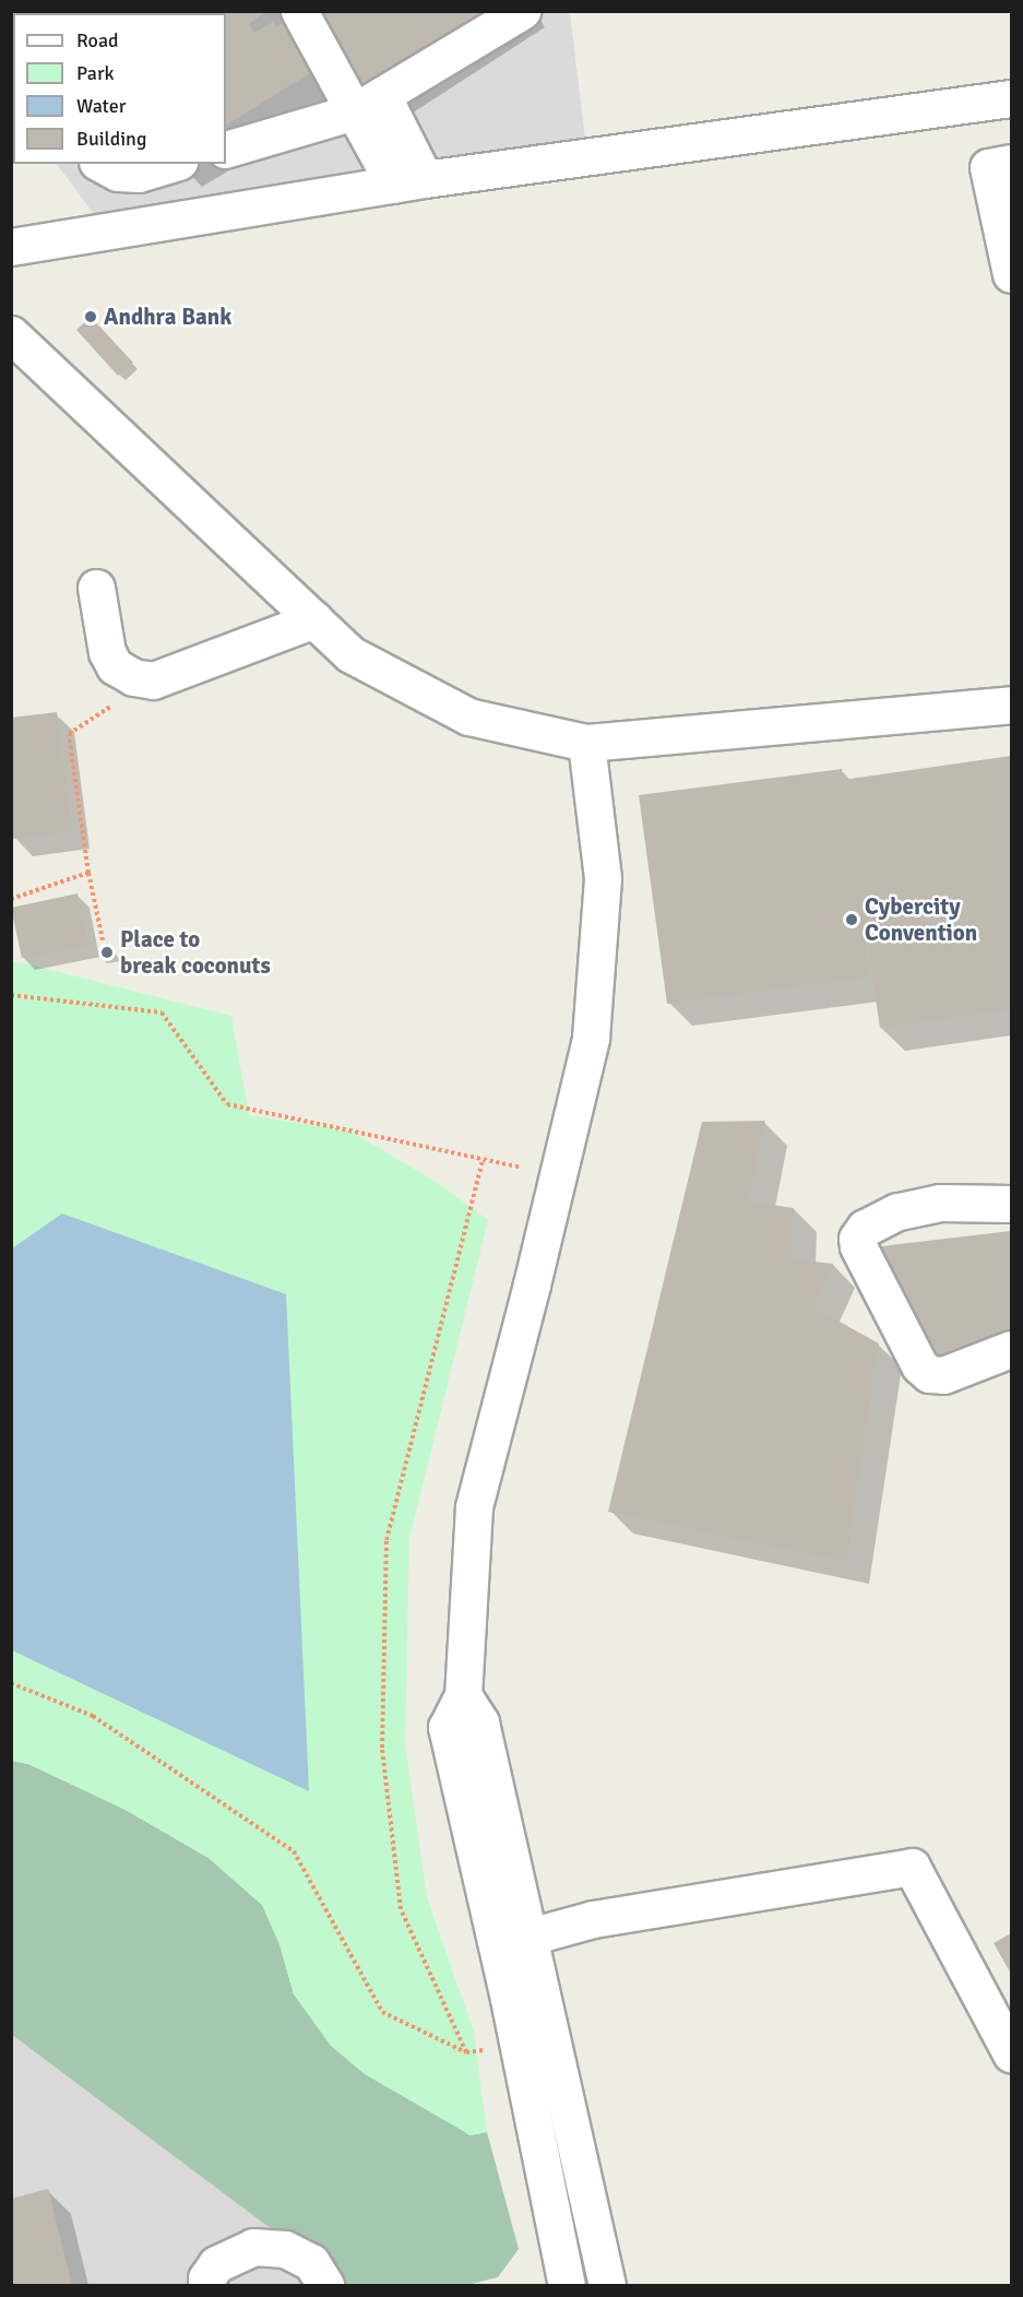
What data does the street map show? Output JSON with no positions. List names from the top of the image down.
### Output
{
  "places": ["Andhra Bank", "Cybercity Convention", "Place to break coconuts"],
  "legend": [
    "Road",
    "Park",
    "Water",
    "Building"
  ]
}
